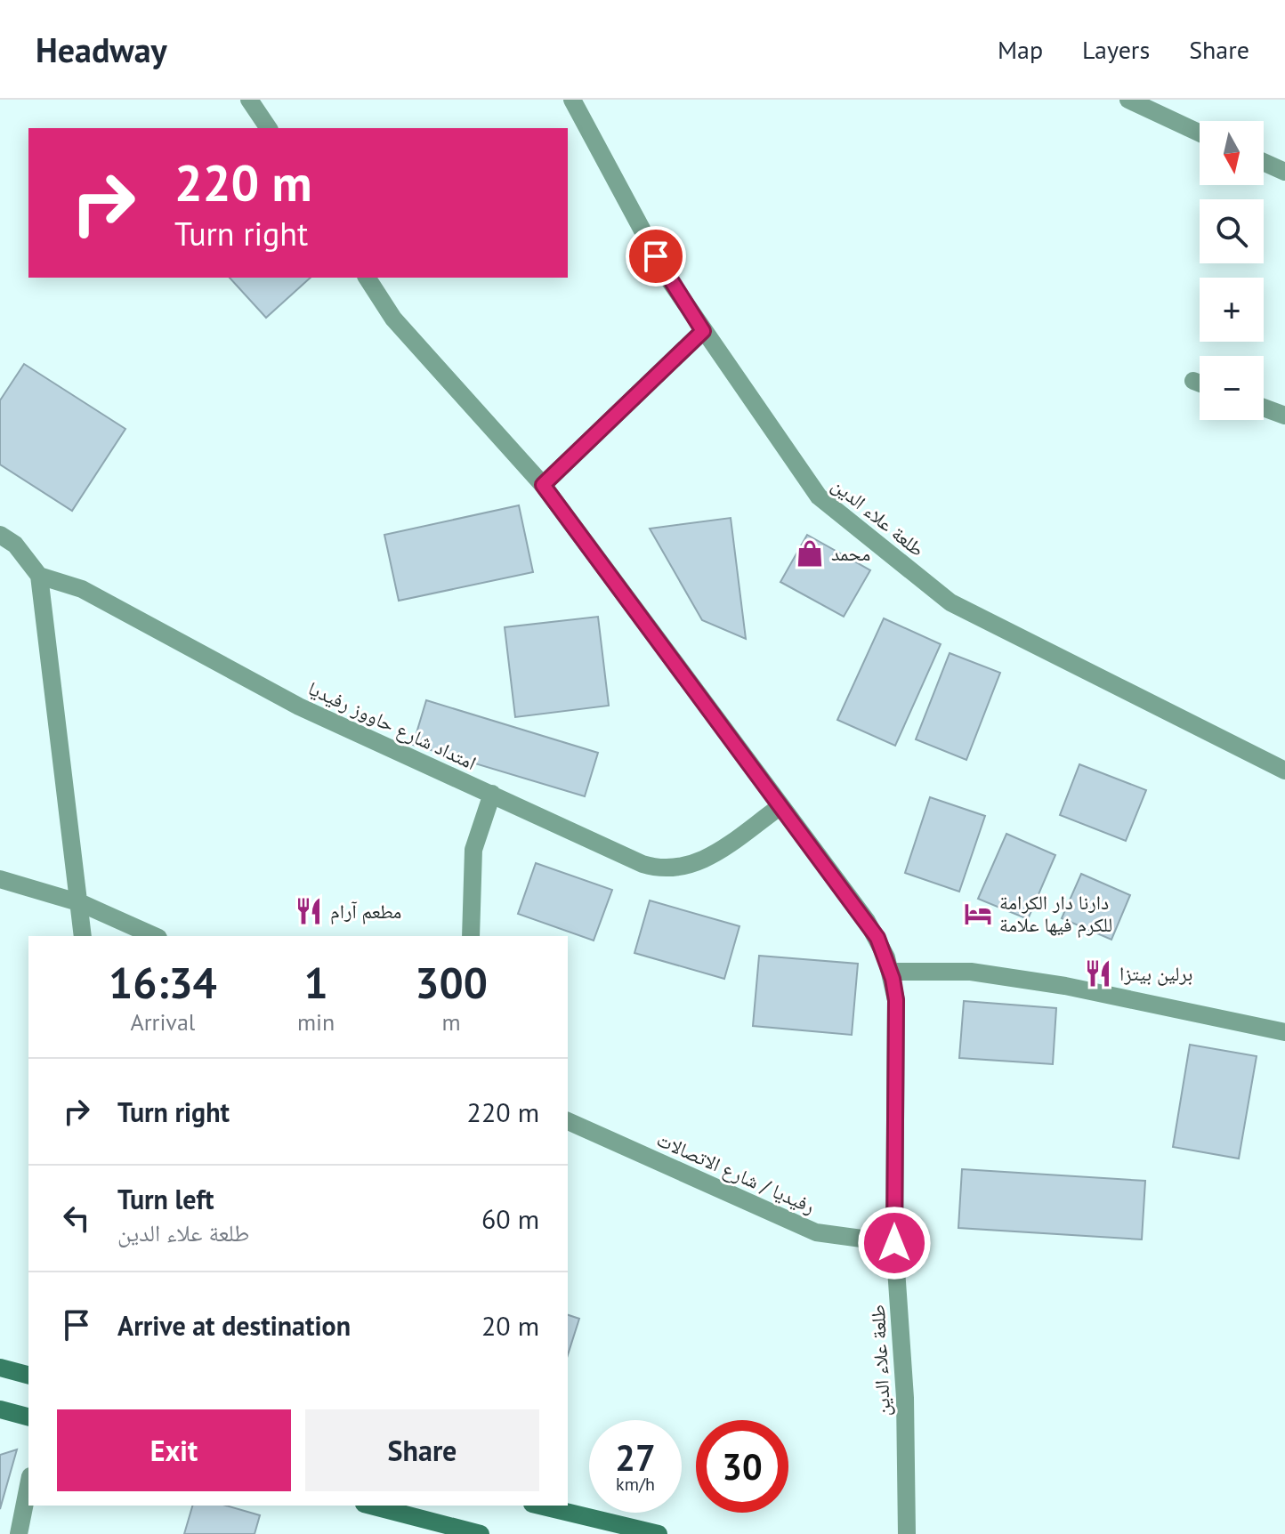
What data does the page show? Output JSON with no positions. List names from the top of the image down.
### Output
{
  "streets": {
    "street": ["طلعة علاء الدين", "امتداد شارع حاووز رفيديا", "رفيديا / شارع الاتصالات"]
  },
  "crossings": [
    ["طلعة علاء الدين", "امتداد شارع حاووز رفيديا"],
    ["طلعة علاء الدين", "رفيديا / شارع الاتصالات"]
  ],
  "places": {
    "shop": ["محمد"],
    "restaurant": ["مطعم آرام", "برلين بيتزا"],
    "hotel": ["دارنا دار الكرامة للكرم فيها علامة"]
  },
  "north": "bottom",
  "page": {
    "header": "Headway",
    "nav": ["Map", "Layers", "Share"],
    "map_buttons": ["+", "−"],
    "turn": ["220 m", "Turn right"],
    "eta": [
      "16:34",
      "Arrival",
      "1",
      "min",
      "300",
      "m"
    ],
    "list": [
      {
        "name": "Turn right",
        "value": "220 m"
      },
      {
        "name": "Turn left",
        "note": "طلعة علاء الدين",
        "value": "60 m"
      },
      {
        "name": "Arrive at destination",
        "value": "20 m"
      }
    ],
    "buttons": ["Exit", "Share"],
    "speed": "27 km/h",
    "limit": "30"
  }
}
